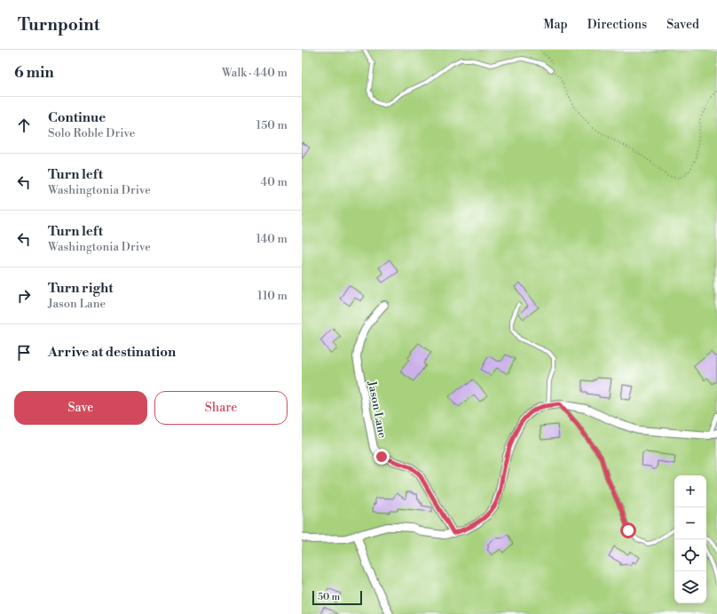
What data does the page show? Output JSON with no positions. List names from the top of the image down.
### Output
{
  "streets": {
    "street": ["Jason Lane"]
  },
  "scale_bar": "50 m",
  "page": {
    "header": "Turnpoint",
    "nav": ["Map", "Directions", "Saved"],
    "heading": ["6 min", "Walk · 440 m"],
    "list": [
      ["Continue", "Solo Roble Drive", "150 m"],
      ["Turn left", "Washingtonia Drive", "40 m"],
      ["Turn left", "Washingtonia Drive", "140 m"],
      ["Turn right", "Jason Lane", "110 m"],
      "Arrive at destination"
    ],
    "buttons": ["Save", "Share"],
    "map_buttons": ["+", "−"],
    "scale": "50 m"
  }
}
